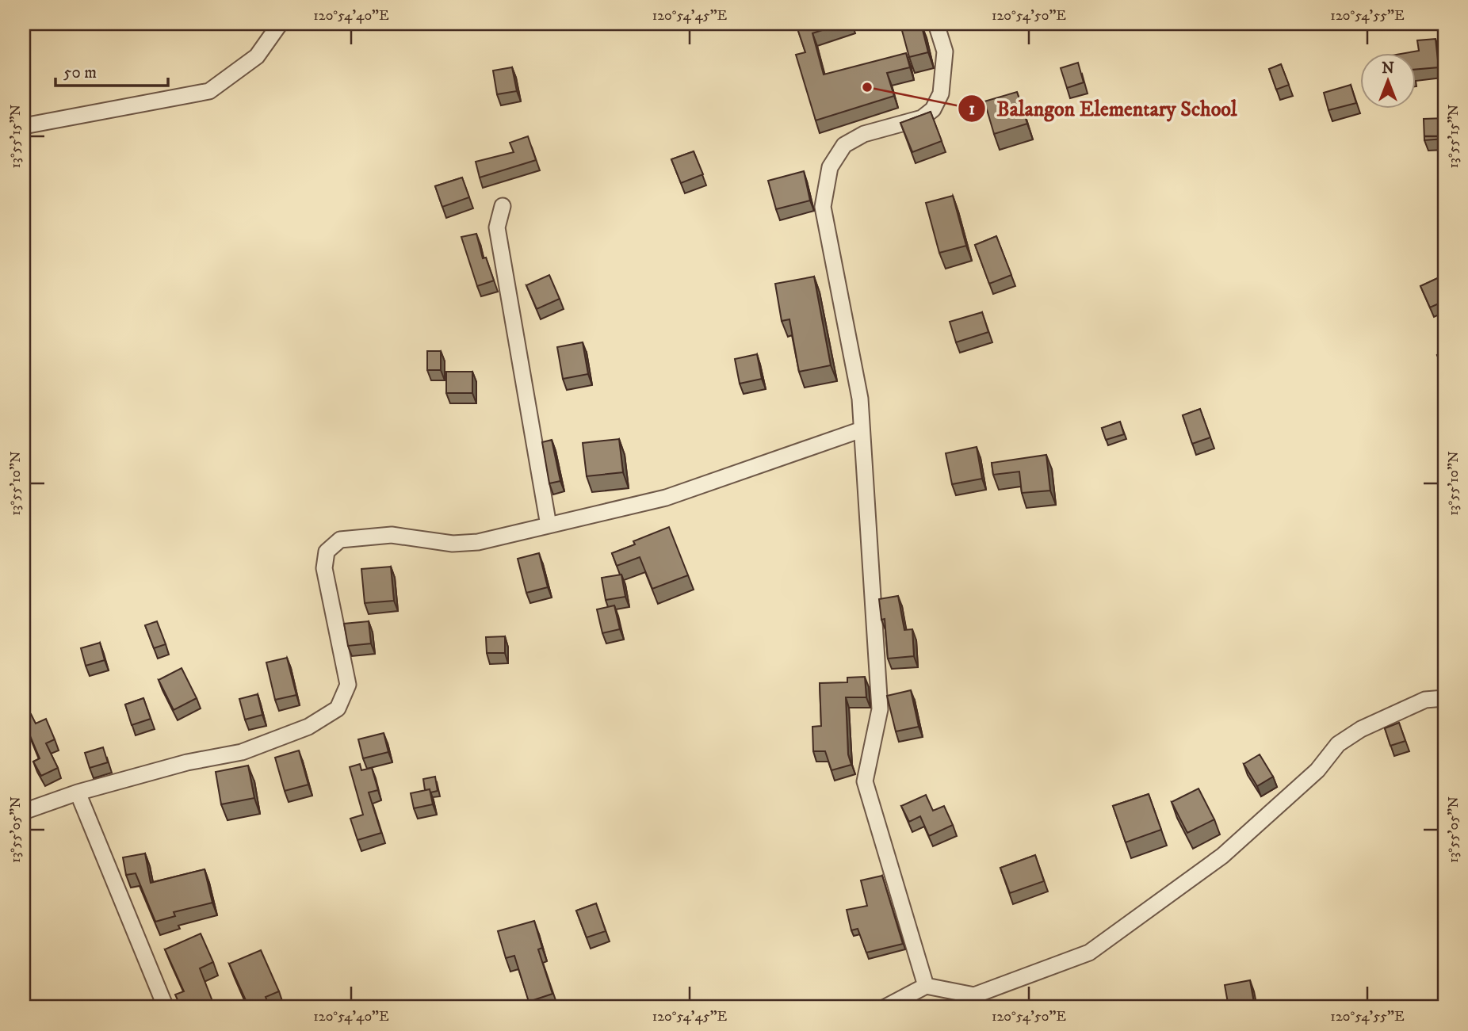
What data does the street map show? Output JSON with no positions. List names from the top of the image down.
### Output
{
  "places": ["Balangon Elementary School"],
  "scale_bar": "50 m",
  "north": "top",
  "coordinates": [
    "120°54'40\"E",
    "120°54'45\"E",
    "120°54'50\"E",
    "120°54'55\"E",
    "13°55'15\"N",
    "13°55'10\"N",
    "13°55'05\"N"
  ]
}
